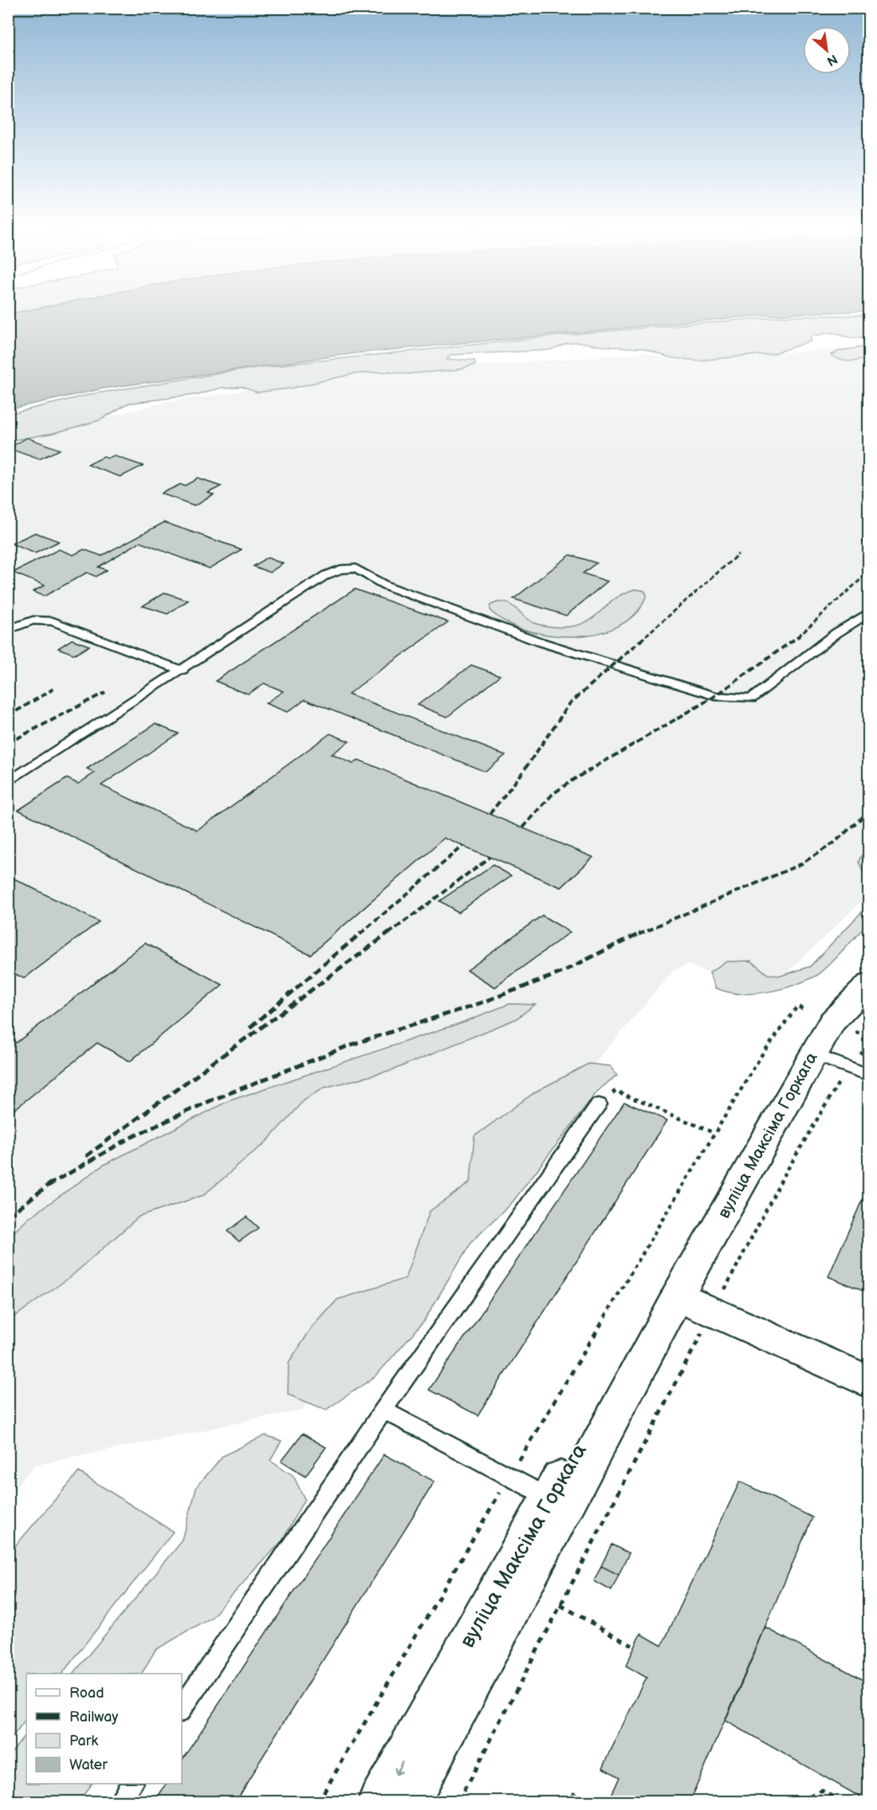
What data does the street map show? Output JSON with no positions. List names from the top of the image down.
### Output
{
  "streets": {
    "main road": ["вуліца Максіма Горкага"]
  },
  "legend": [
    "Road",
    "Railway",
    "Park",
    "Water"
  ],
  "north": "bottom right"
}
